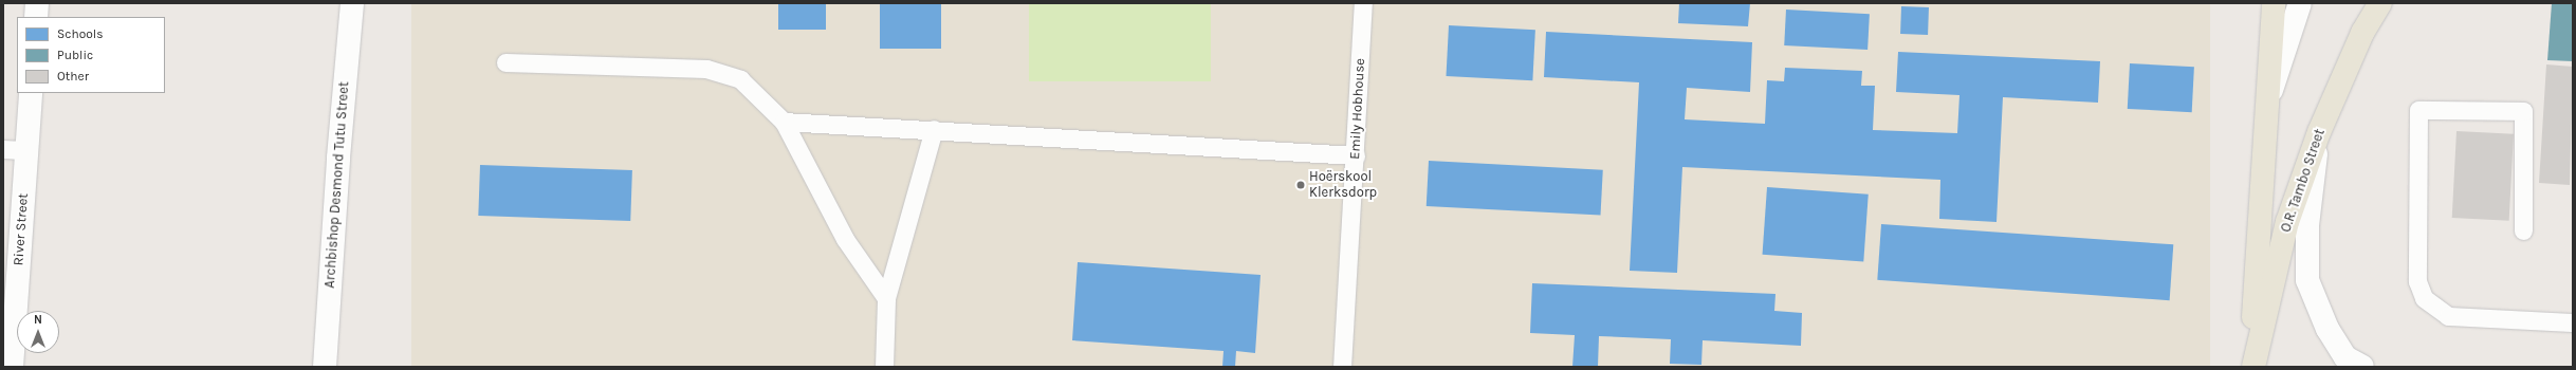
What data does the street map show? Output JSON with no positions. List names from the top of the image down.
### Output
{
  "streets": {
    "main road": ["O.R. Tambo Street"],
    "street": ["Archbishop Desmond Tutu Street", "River Street"],
    "lane": ["Emily Hobhouse"]
  },
  "places": ["Hoërskool Klerksdorp"],
  "legend": ["Schools", "Public", "Other"],
  "north": "top"
}
